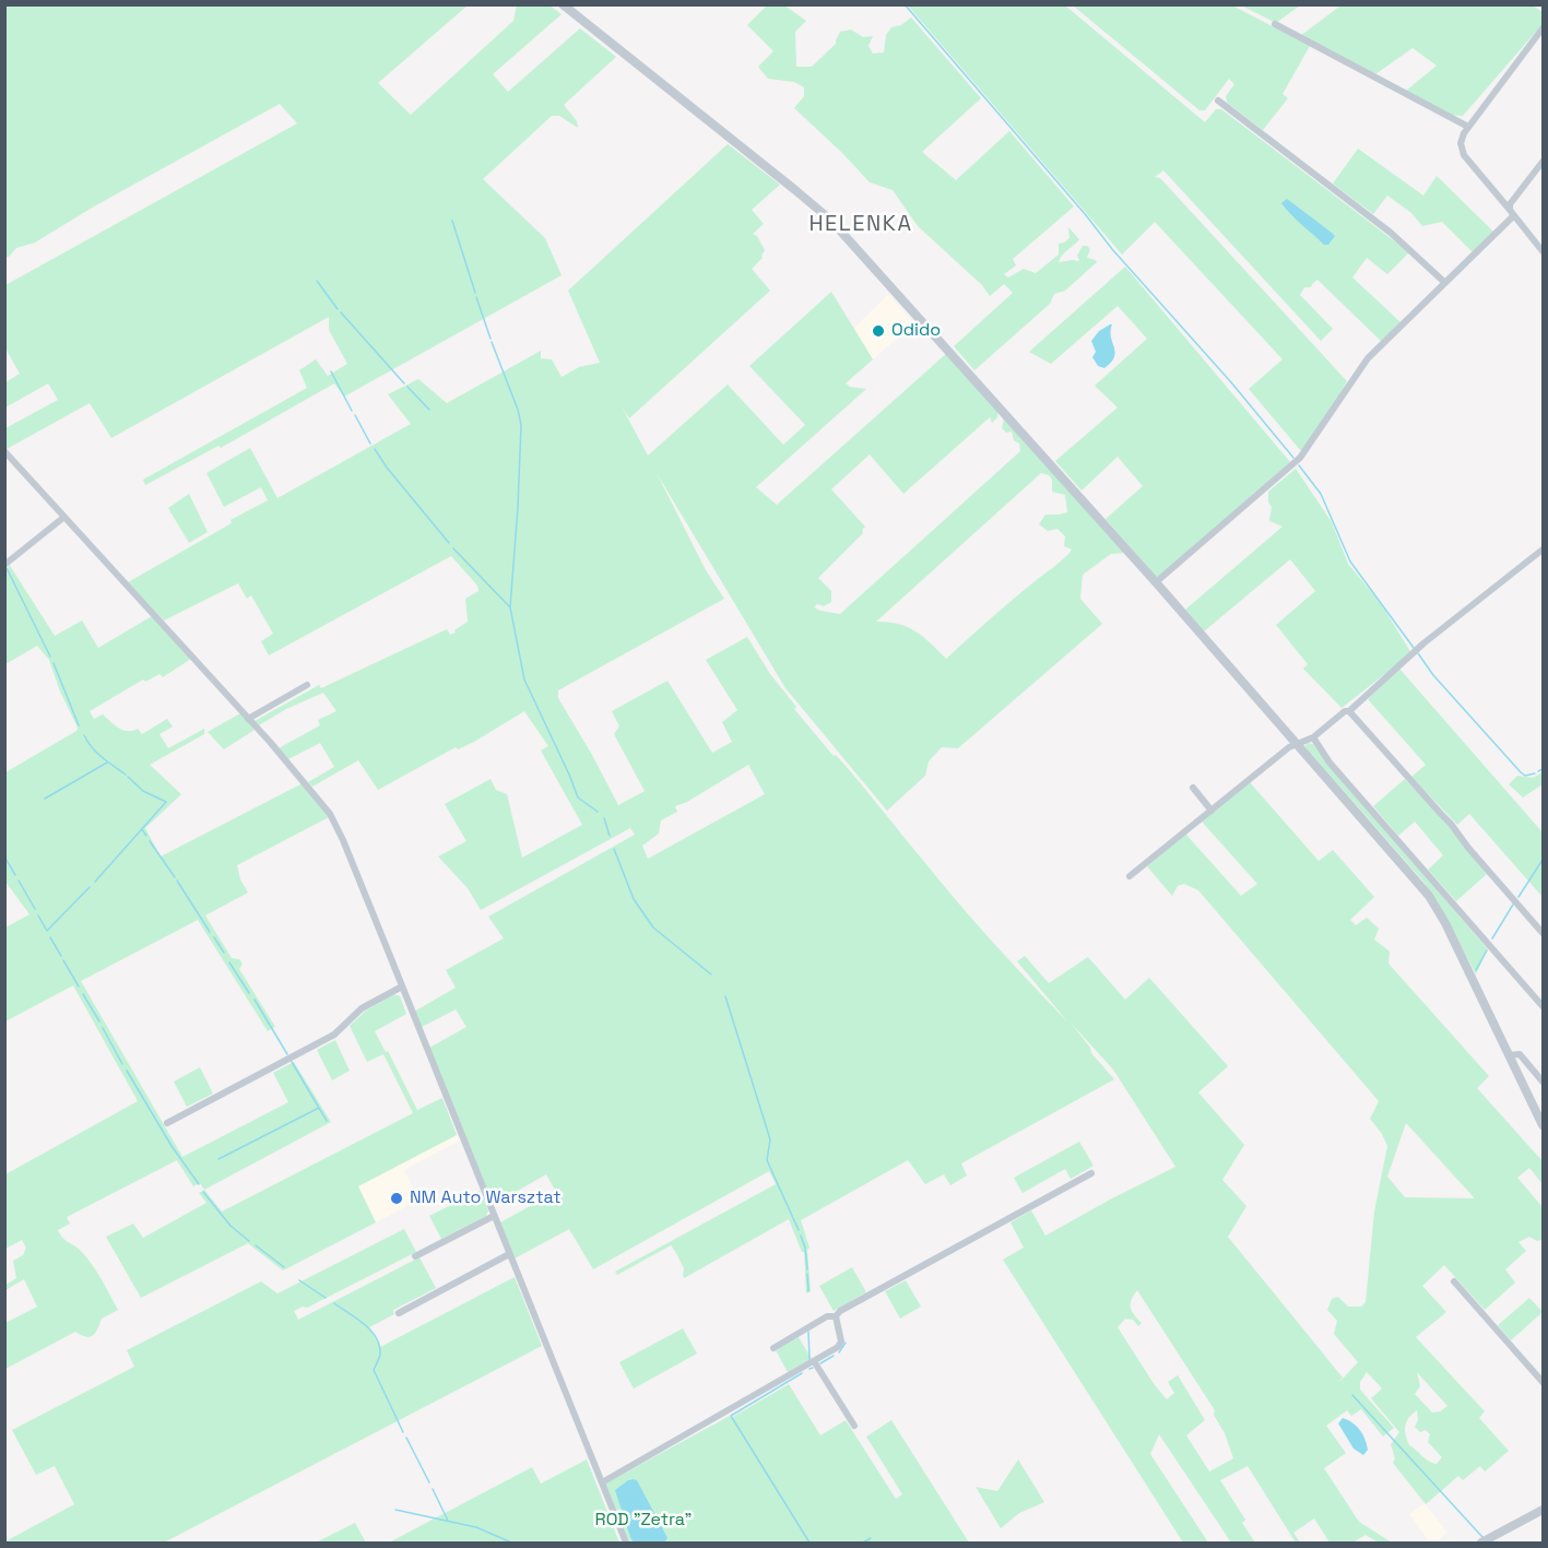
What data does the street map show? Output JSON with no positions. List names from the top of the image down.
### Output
{
  "districts": ["HELENKA"],
  "parks": ["ROD \"Zetra\""],
  "places": ["Odido", "NM Auto Warsztat"]
}
